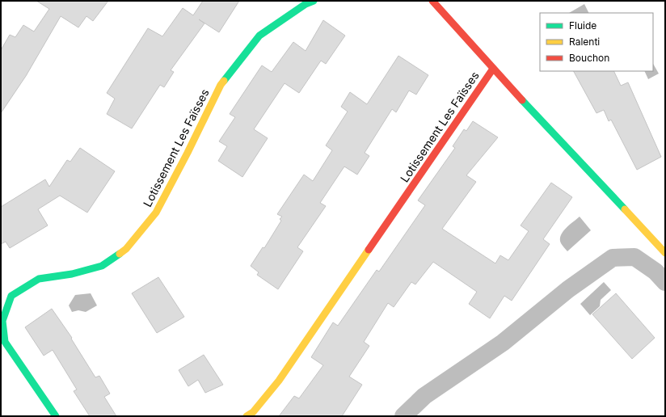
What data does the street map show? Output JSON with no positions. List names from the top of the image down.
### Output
{
  "streets": {
    "street": ["Lotissement Les Faïsses"]
  },
  "legend": ["Fluide", "Ralenti", "Bouchon"]
}
